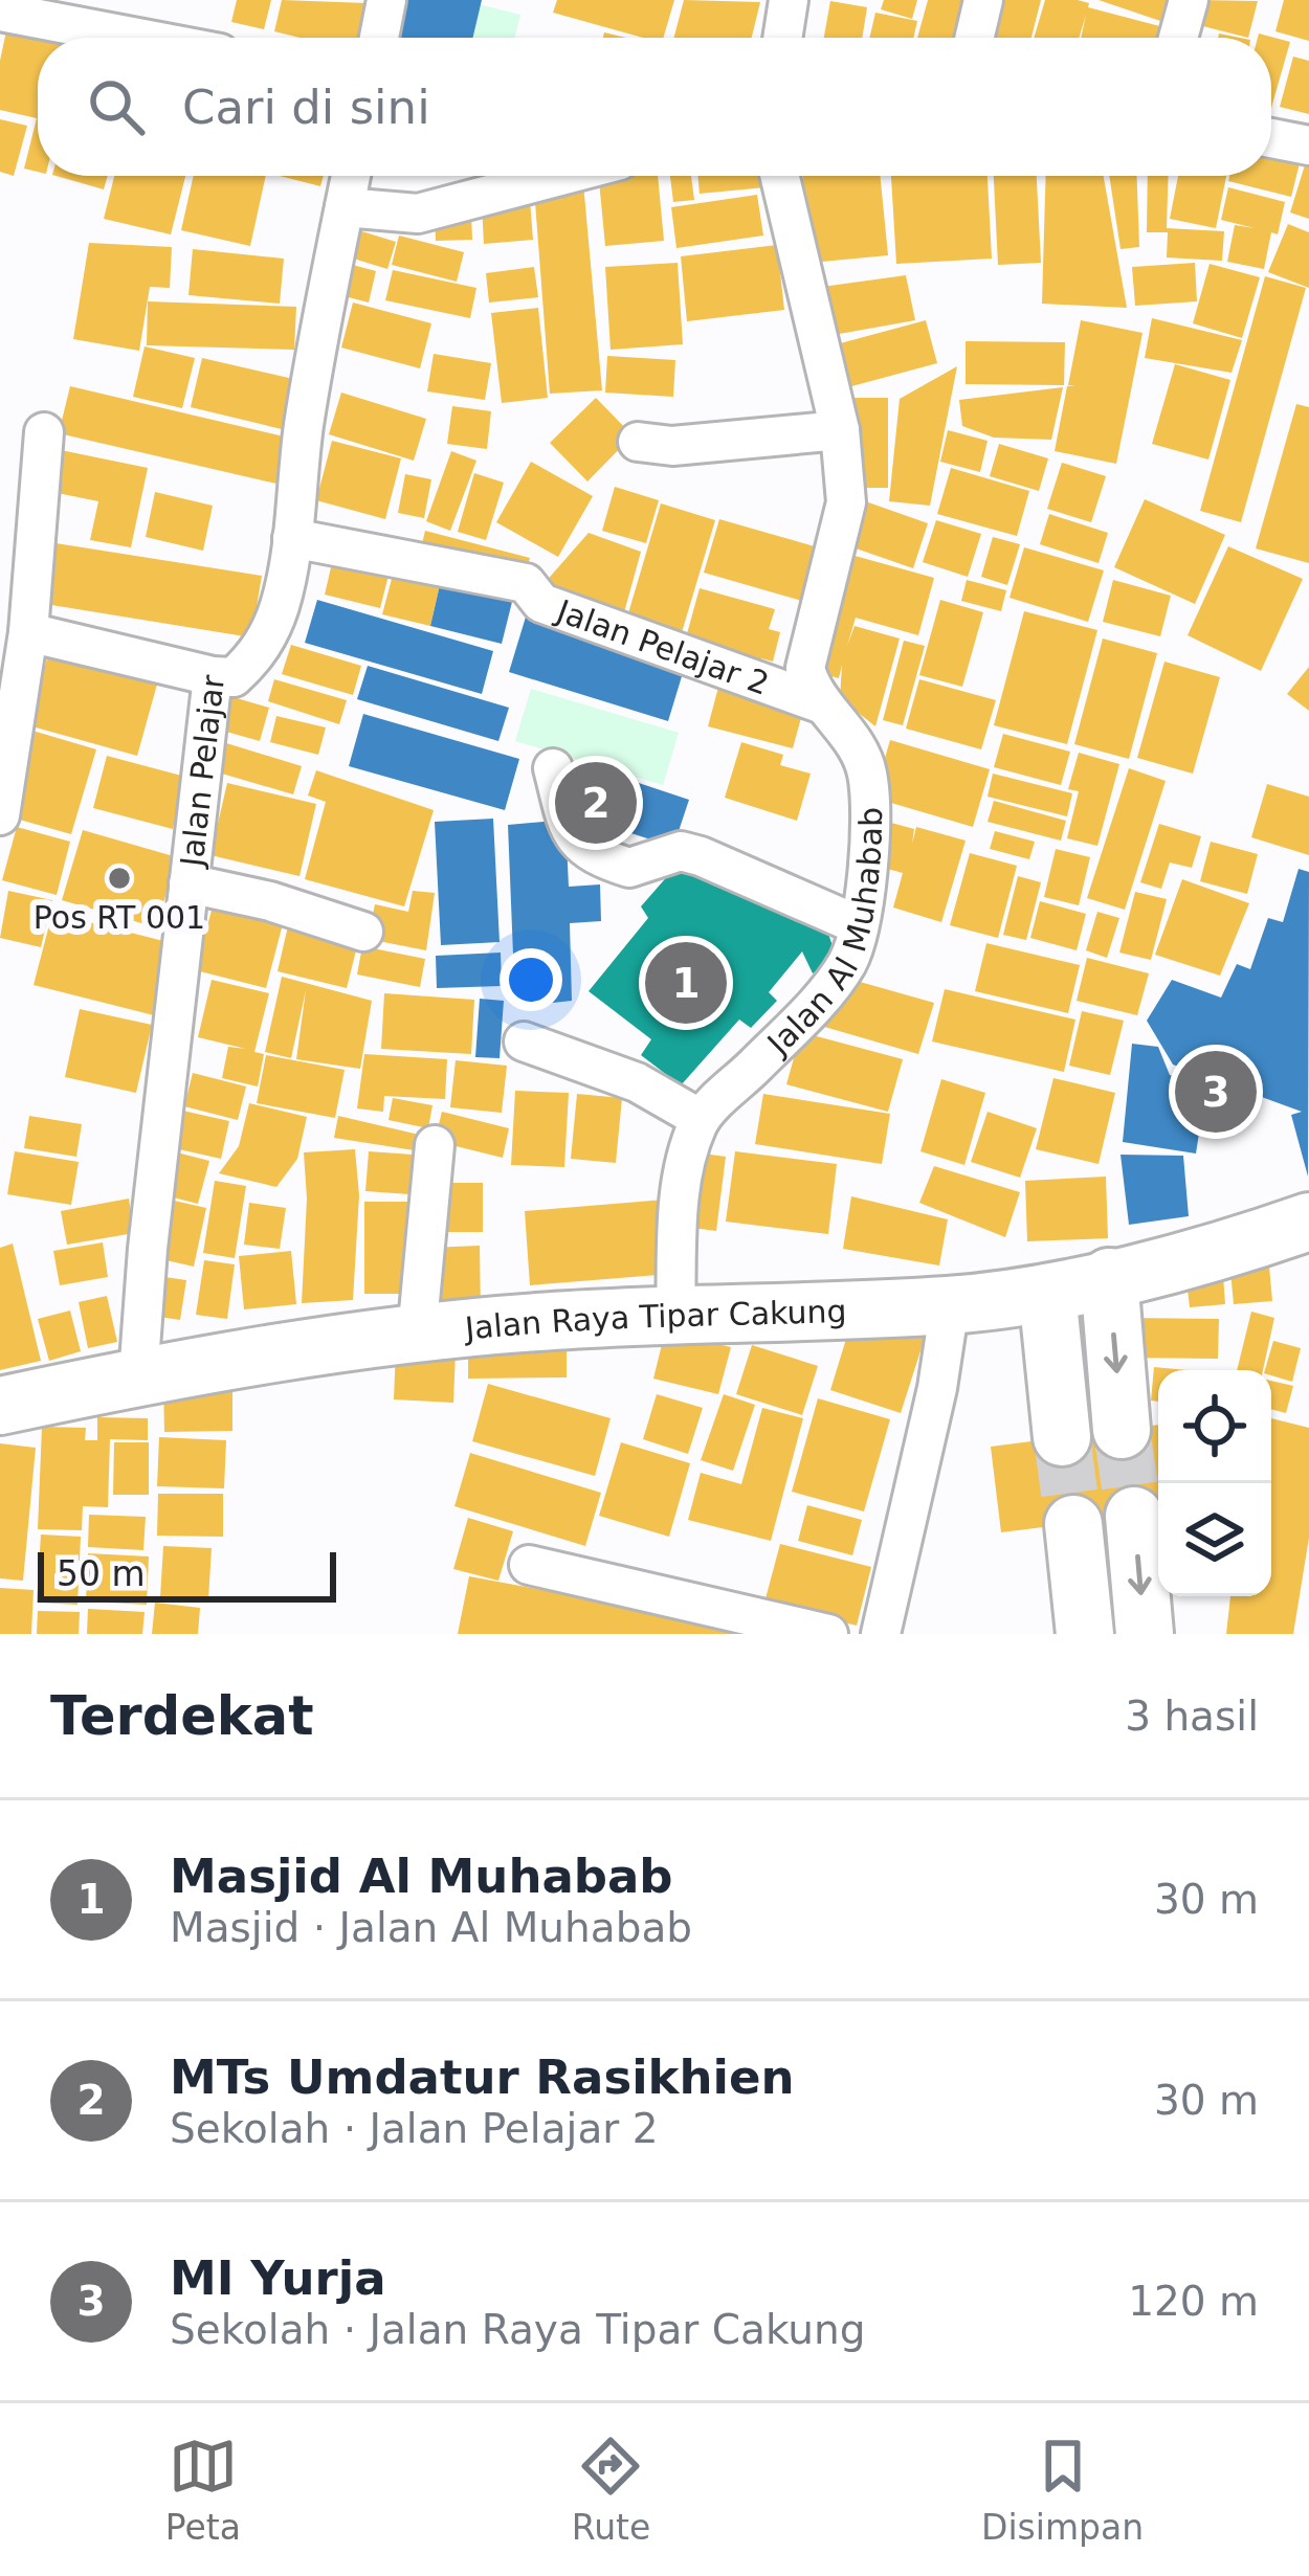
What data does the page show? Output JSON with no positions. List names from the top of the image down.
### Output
{
  "streets": {
    "street": [
      "Jalan Pelajar 2",
      "Jalan Pelajar",
      "Jalan Al Muhabab",
      "Jalan Raya Tipar Cakung"
    ]
  },
  "crossings": [
    ["Jalan Pelajar 2", "Jalan Pelajar"],
    ["Jalan Pelajar 2", "Jalan Al Muhabab"],
    ["Jalan Pelajar", "Jalan Raya Tipar Cakung"],
    ["Jalan Al Muhabab", "Jalan Raya Tipar Cakung"]
  ],
  "places": ["Pos RT 001"],
  "scale_bar": "50 m",
  "page": {
    "search": "Cari di sini",
    "pins": ["2", "1", "3"],
    "scale": "50 m",
    "heading": ["Terdekat", "3 hasil"],
    "list": [
      {
        "mark": "1",
        "name": "Masjid Al Muhabab",
        "note": "Masjid · Jalan Al Muhabab",
        "value": "30 m"
      },
      {
        "mark": "2",
        "name": "MTs Umdatur Rasikhien",
        "note": "Sekolah · Jalan Pelajar 2",
        "value": "30 m"
      },
      {
        "mark": "3",
        "name": "MI Yurja",
        "note": "Sekolah · Jalan Raya Tipar Cakung",
        "value": "120 m"
      }
    ],
    "nav": ["Peta", "Rute", "Disimpan"]
  }
}
